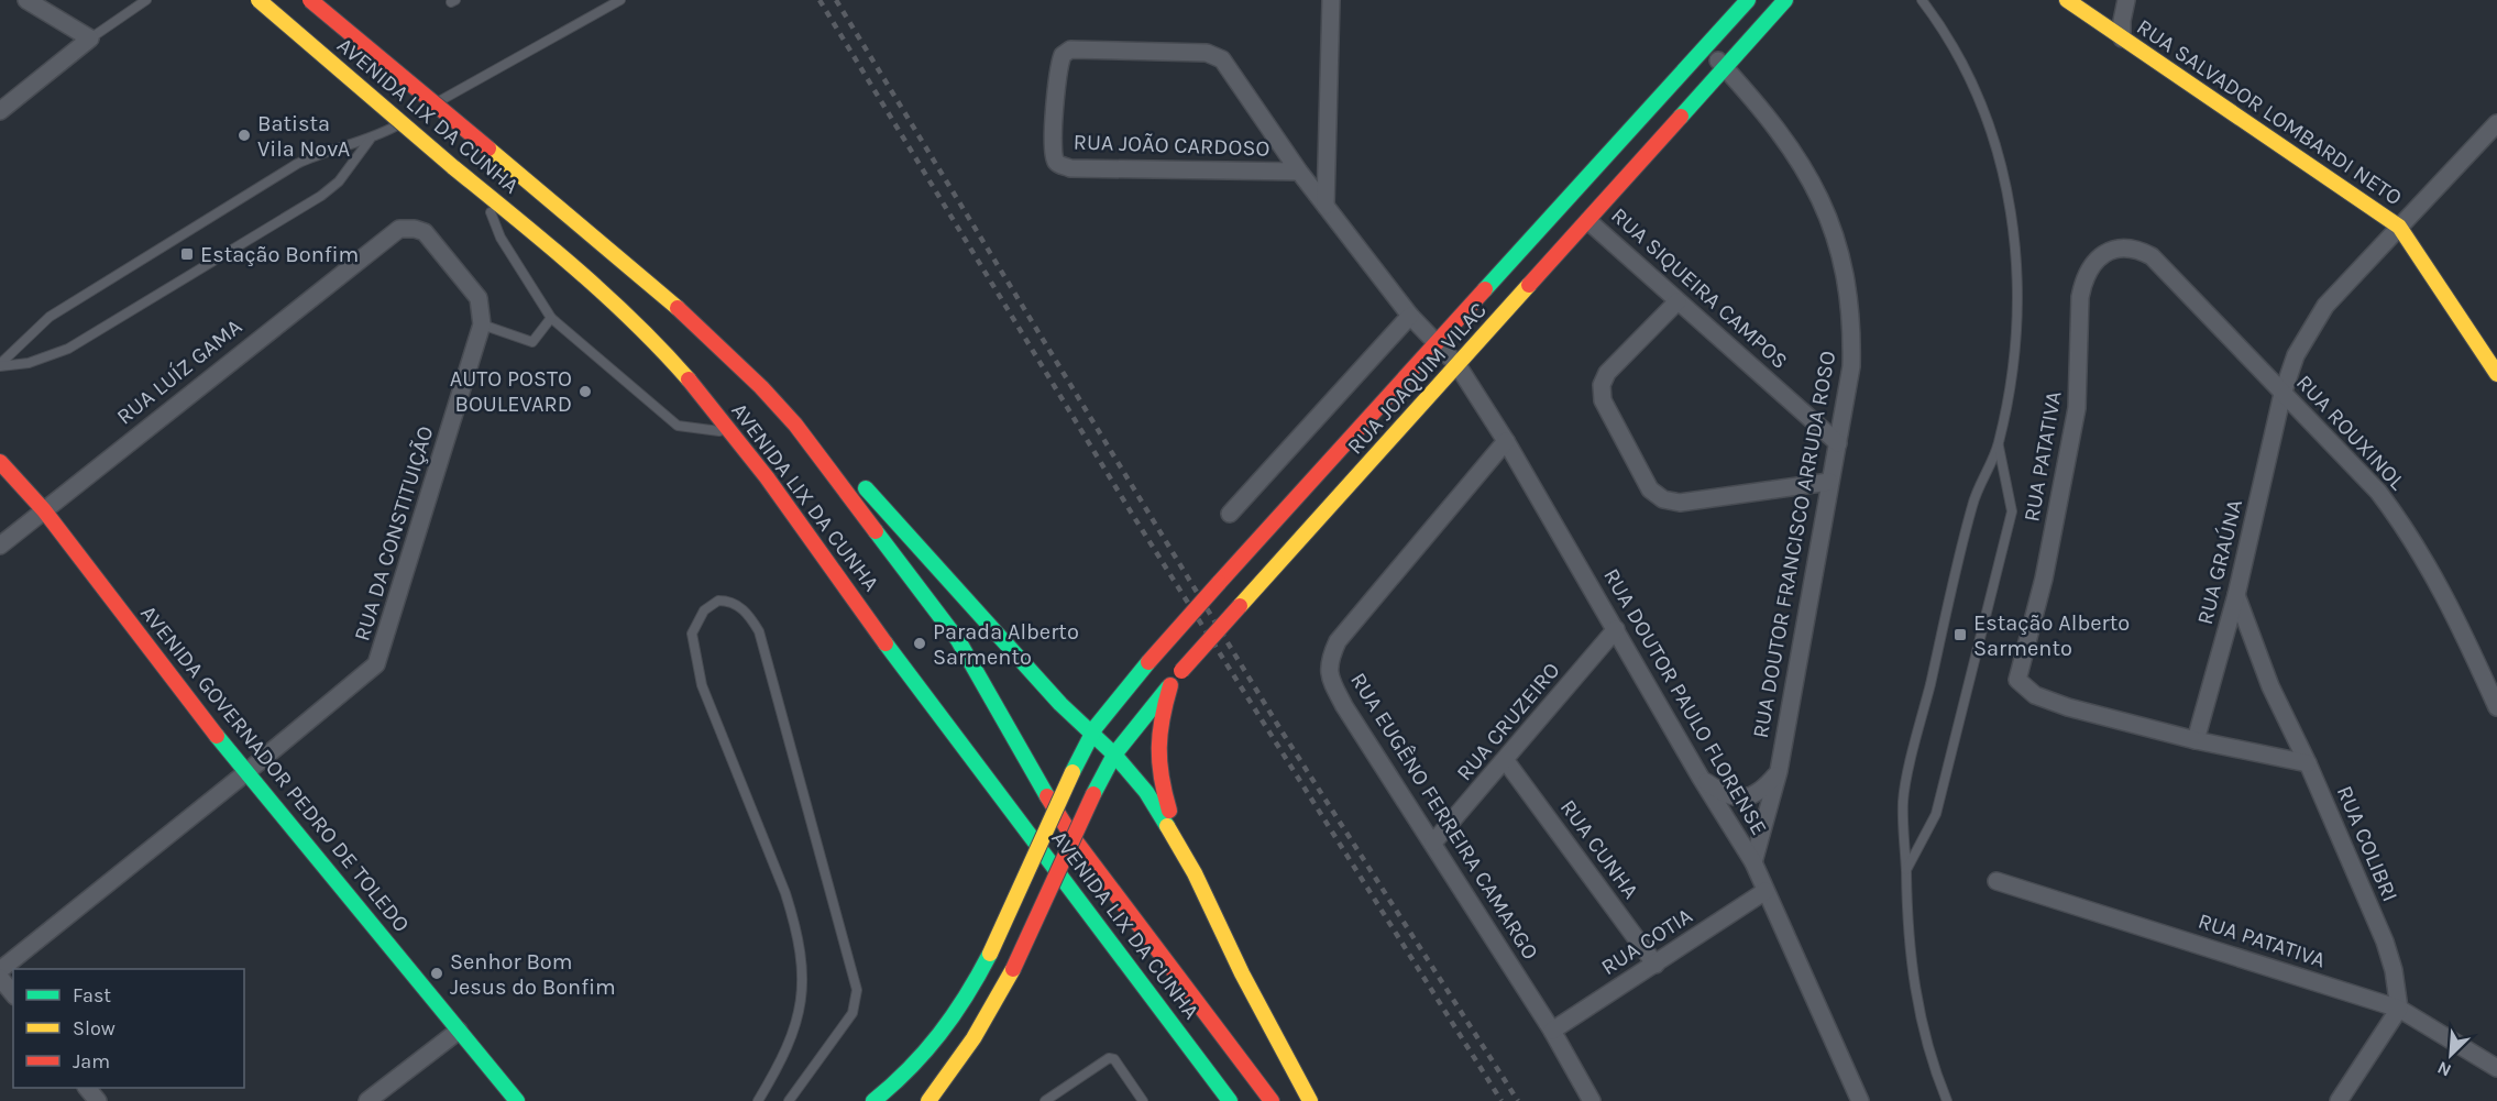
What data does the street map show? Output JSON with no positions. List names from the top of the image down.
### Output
{
  "streets": {
    "main road": [
      "RUA SALVADOR LOMBARDI NETO",
      "AVENIDA LIX DA CUNHA",
      "RUA JOAQUIM VILAC",
      "AVENIDA GOVERNADOR PEDRO DE TOLEDO"
    ],
    "street": [
      "RUA JOÃO CARDOSO",
      "RUA SIQUEIRA CAMPOS",
      "RUA LUÍZ GAMA",
      "RUA ROUXINOL",
      "RUA PATATIVA",
      "RUA DA CONSTITUIÇÃO",
      "RUA DOUTOR FRANCISCO ARRUDA ROSO",
      "RUA GRAÚNA",
      "RUA DOUTOR PAULO FLORENSE",
      "RUA CRUZEIRO",
      "RUA EUGÊNO FERREIRA CAMARGO",
      "RUA COLIBRI",
      "RUA CUNHA",
      "RUA COTIA"
    ]
  },
  "crossings": [
    ["RUA JOÃO CARDOSO", "RUA JOAQUIM VILAC"],
    ["RUA JOÃO CARDOSO", "RUA DOUTOR PAULO FLORENSE"],
    ["RUA SIQUEIRA CAMPOS", "RUA JOAQUIM VILAC"],
    ["RUA SIQUEIRA CAMPOS", "RUA DOUTOR FRANCISCO ARRUDA ROSO"],
    ["RUA LUÍZ GAMA", "RUA DA CONSTITUIÇÃO"],
    ["RUA LUÍZ GAMA", "AVENIDA GOVERNADOR PEDRO DE TOLEDO"],
    ["RUA JOAQUIM VILAC", "RUA DOUTOR FRANCISCO ARRUDA ROSO"],
    ["RUA JOAQUIM VILAC", "RUA DOUTOR PAULO FLORENSE"],
    ["RUA ROUXINOL", "RUA PATATIVA"],
    ["RUA ROUXINOL", "RUA GRAÚNA"],
    ["RUA PATATIVA", "RUA GRAÚNA"],
    ["RUA PATATIVA", "RUA COLIBRI"],
    ["RUA DA CONSTITUIÇÃO", "AVENIDA GOVERNADOR PEDRO DE TOLEDO"],
    ["RUA DOUTOR FRANCISCO ARRUDA ROSO", "RUA DOUTOR PAULO FLORENSE"],
    ["RUA GRAÚNA", "RUA COLIBRI"],
    ["RUA DOUTOR PAULO FLORENSE", "RUA CRUZEIRO"],
    ["RUA DOUTOR PAULO FLORENSE", "RUA EUGÊNO FERREIRA CAMARGO"],
    ["RUA DOUTOR PAULO FLORENSE", "RUA COTIA"],
    ["RUA CRUZEIRO", "RUA EUGÊNO FERREIRA CAMARGO"],
    ["RUA CRUZEIRO", "RUA CUNHA"],
    ["RUA EUGÊNO FERREIRA CAMARGO", "RUA COTIA"],
    ["RUA CUNHA", "RUA COTIA"]
  ],
  "places": {
    "other": [
      "Batista Vila NovA",
      "AUTO POSTO BOULEVARD",
      "Parada Alberto Sarmento",
      "Senhor Bom Jesus do Bonfim"
    ],
    "transit": ["Estação Bonfim", "Estação Alberto Sarmento"]
  },
  "legend": ["Fast", "Slow", "Jam"],
  "north": "bottom left"
}
